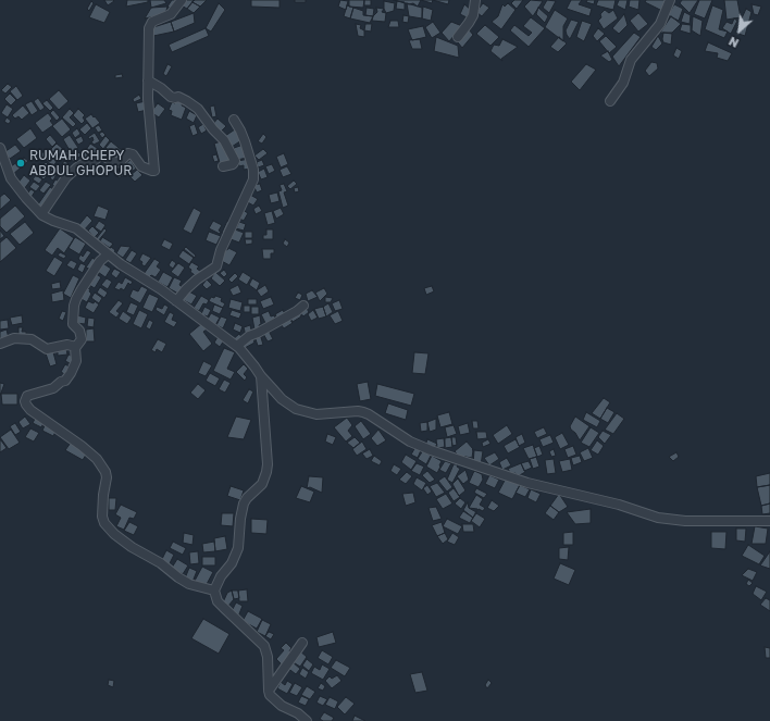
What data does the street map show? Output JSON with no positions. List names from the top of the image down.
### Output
{
  "places": ["RUMAH CHEPY ABDUL GHOPUR"],
  "north": "bottom left"
}
